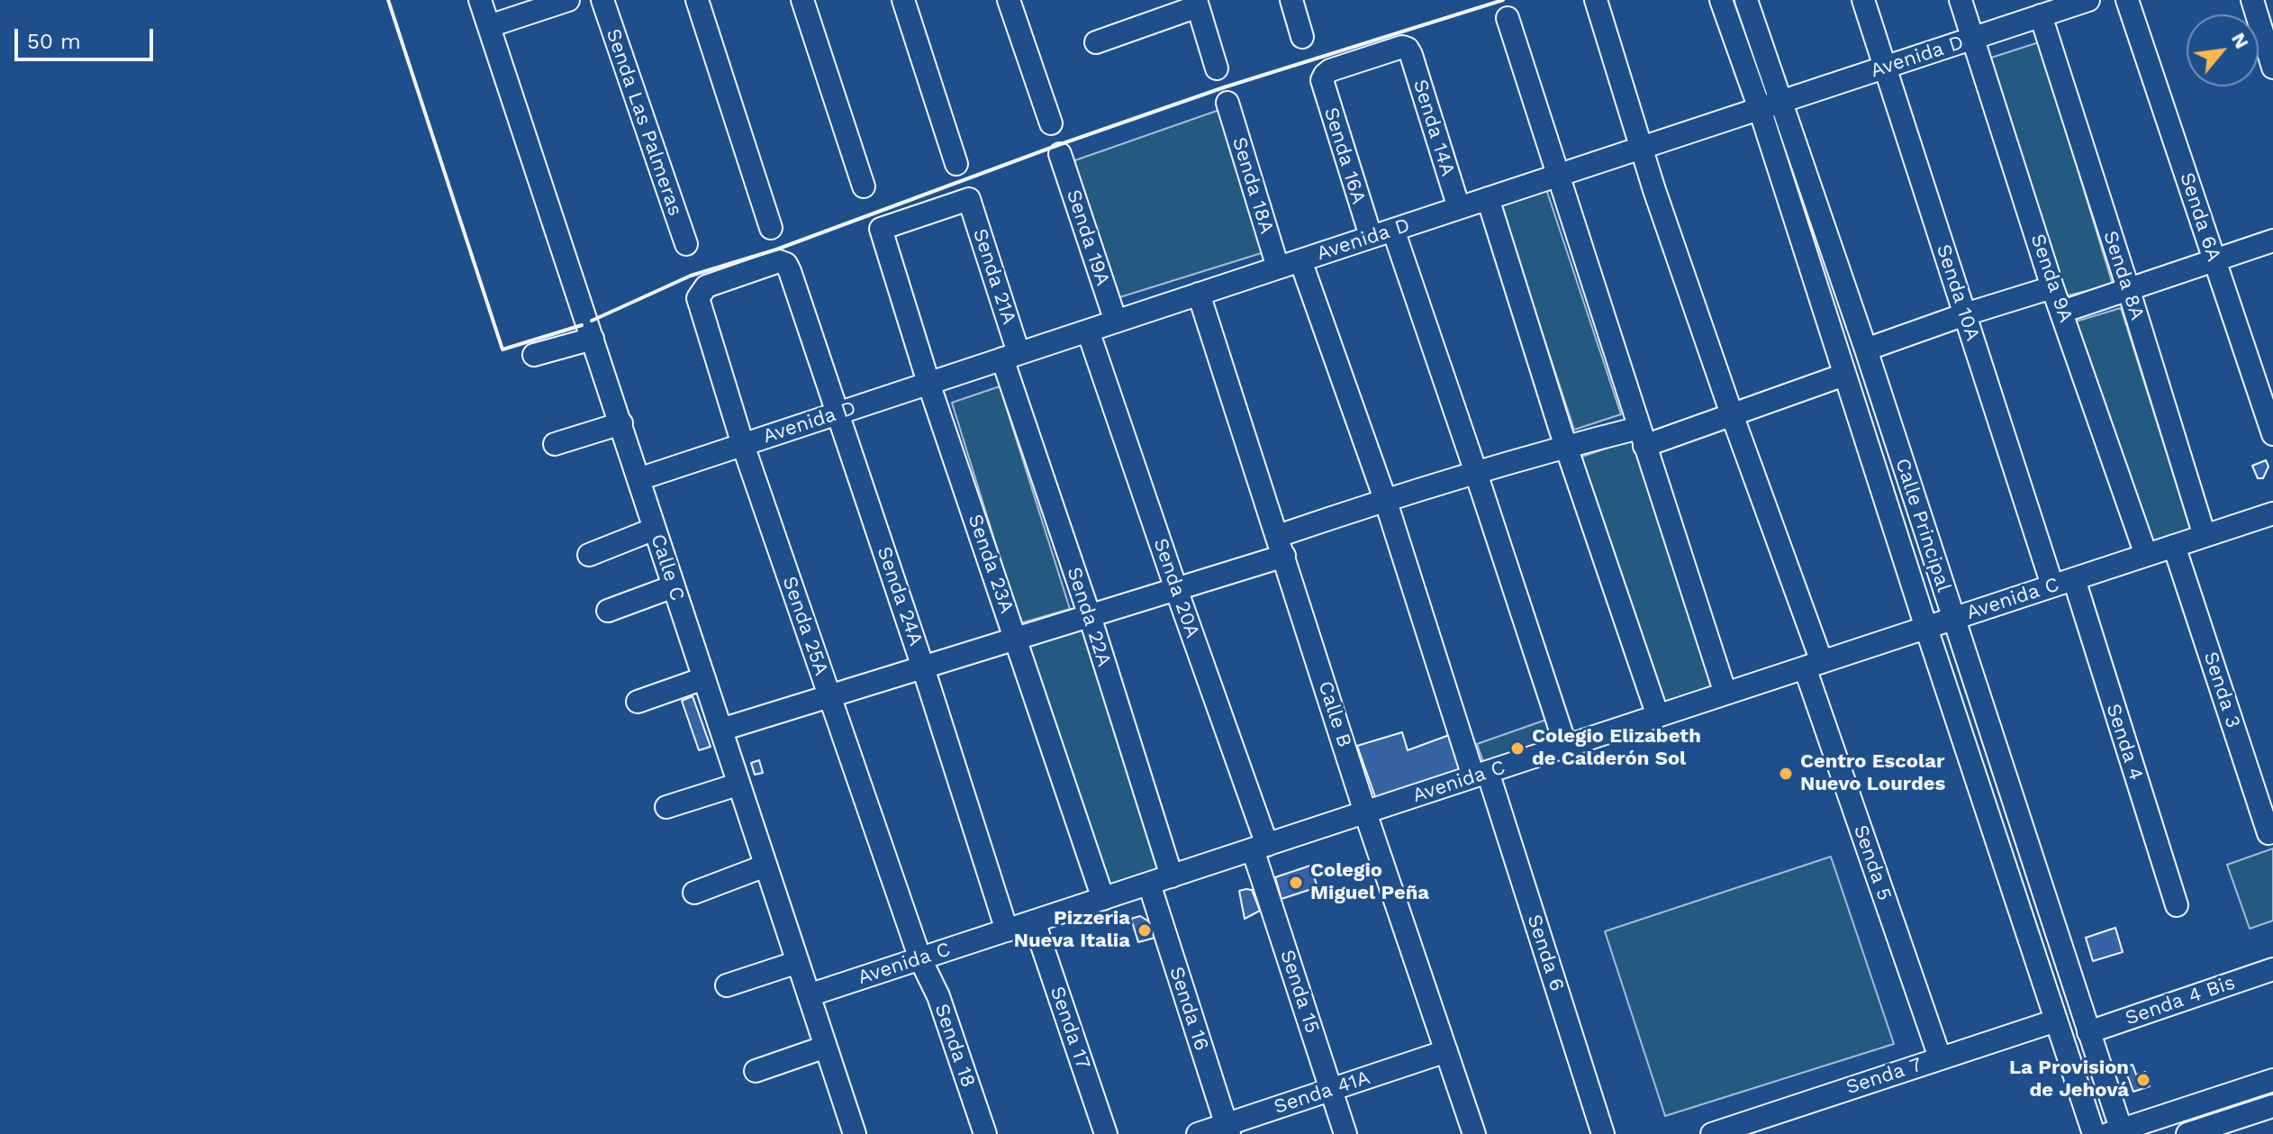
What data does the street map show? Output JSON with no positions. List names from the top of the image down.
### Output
{
  "streets": {
    "street": [
      "Avenida D",
      "Senda Las Palmeras",
      "Senda 14A",
      "Senda 16A",
      "Senda 18A",
      "Senda 6A",
      "Senda 19A",
      "Senda 8A",
      "Senda 21A",
      "Senda 9A",
      "Senda 10A",
      "Calle Principal",
      "Senda 23A",
      "Calle C",
      "Senda 20A",
      "Senda 24A",
      "Avenida C",
      "Senda 22A",
      "Senda 25A",
      "Senda 3",
      "Calle B",
      "Senda 4",
      "Senda 5",
      "Senda 6",
      "Senda 15",
      "Senda 4 Bis",
      "Senda 16",
      "Senda 17",
      "Senda 18",
      "Senda 7",
      "Senda 41A"
    ]
  },
  "crossings": [
    ["Avenida D", "Senda 14A"],
    ["Avenida D", "Senda 16A"],
    ["Avenida D", "Senda 18A"],
    ["Avenida D", "Senda 19A"],
    ["Avenida D", "Senda 8A"],
    ["Avenida D", "Senda 21A"],
    ["Avenida D", "Senda 9A"],
    ["Avenida D", "Senda 10A"],
    ["Avenida D", "Calle Principal"],
    ["Avenida D", "Senda 23A"],
    ["Avenida D", "Calle C"],
    ["Avenida D", "Senda 20A"],
    ["Avenida D", "Senda 24A"],
    ["Avenida D", "Senda 22A"],
    ["Avenida D", "Senda 25A"],
    ["Avenida D", "Calle B"],
    ["Avenida D", "Senda 5"],
    ["Avenida D", "Senda 6"],
    ["Senda 14A", "Senda 16A"],
    ["Senda 8A", "Avenida C"],
    ["Senda 21A", "Senda 23A"],
    ["Senda 21A", "Senda 22A"],
    ["Senda 9A", "Avenida C"],
    ["Senda 10A", "Avenida C"],
    ["Calle Principal", "Avenida C"],
    ["Calle Principal", "Senda 4 Bis"],
    ["Calle Principal", "Senda 7"],
    ["Senda 23A", "Avenida C"],
    ["Calle C", "Avenida C"],
    ["Senda 20A", "Avenida C"],
    ["Senda 20A", "Senda 15"],
    ["Senda 24A", "Avenida C"],
    ["Senda 24A", "Senda 25A"],
    ["Avenida C", "Senda 22A"],
    ["Avenida C", "Senda 25A"],
    ["Avenida C", "Senda 3"],
    ["Avenida C", "Calle B"],
    ["Avenida C", "Senda 4"],
    ["Avenida C", "Senda 5"],
    ["Avenida C", "Senda 6"],
    ["Avenida C", "Senda 15"],
    ["Avenida C", "Senda 16"],
    ["Avenida C", "Senda 17"],
    ["Avenida C", "Senda 18"],
    ["Senda 25A", "Senda 18"],
    ["Calle B", "Senda 41A"],
    ["Senda 5", "Senda 7"],
    ["Senda 15", "Senda 41A"],
    ["Senda 16", "Senda 41A"]
  ],
  "places": [
    "Colegio Elizabeth de Calderón Sol",
    "Centro Escolar Nuevo Lourdes",
    "Colegio Miguel Peña",
    "Pizzeria Nueva Italia",
    "La Provision de Jehová"
  ],
  "scale_bar": "50 m",
  "north": "top right"
}
